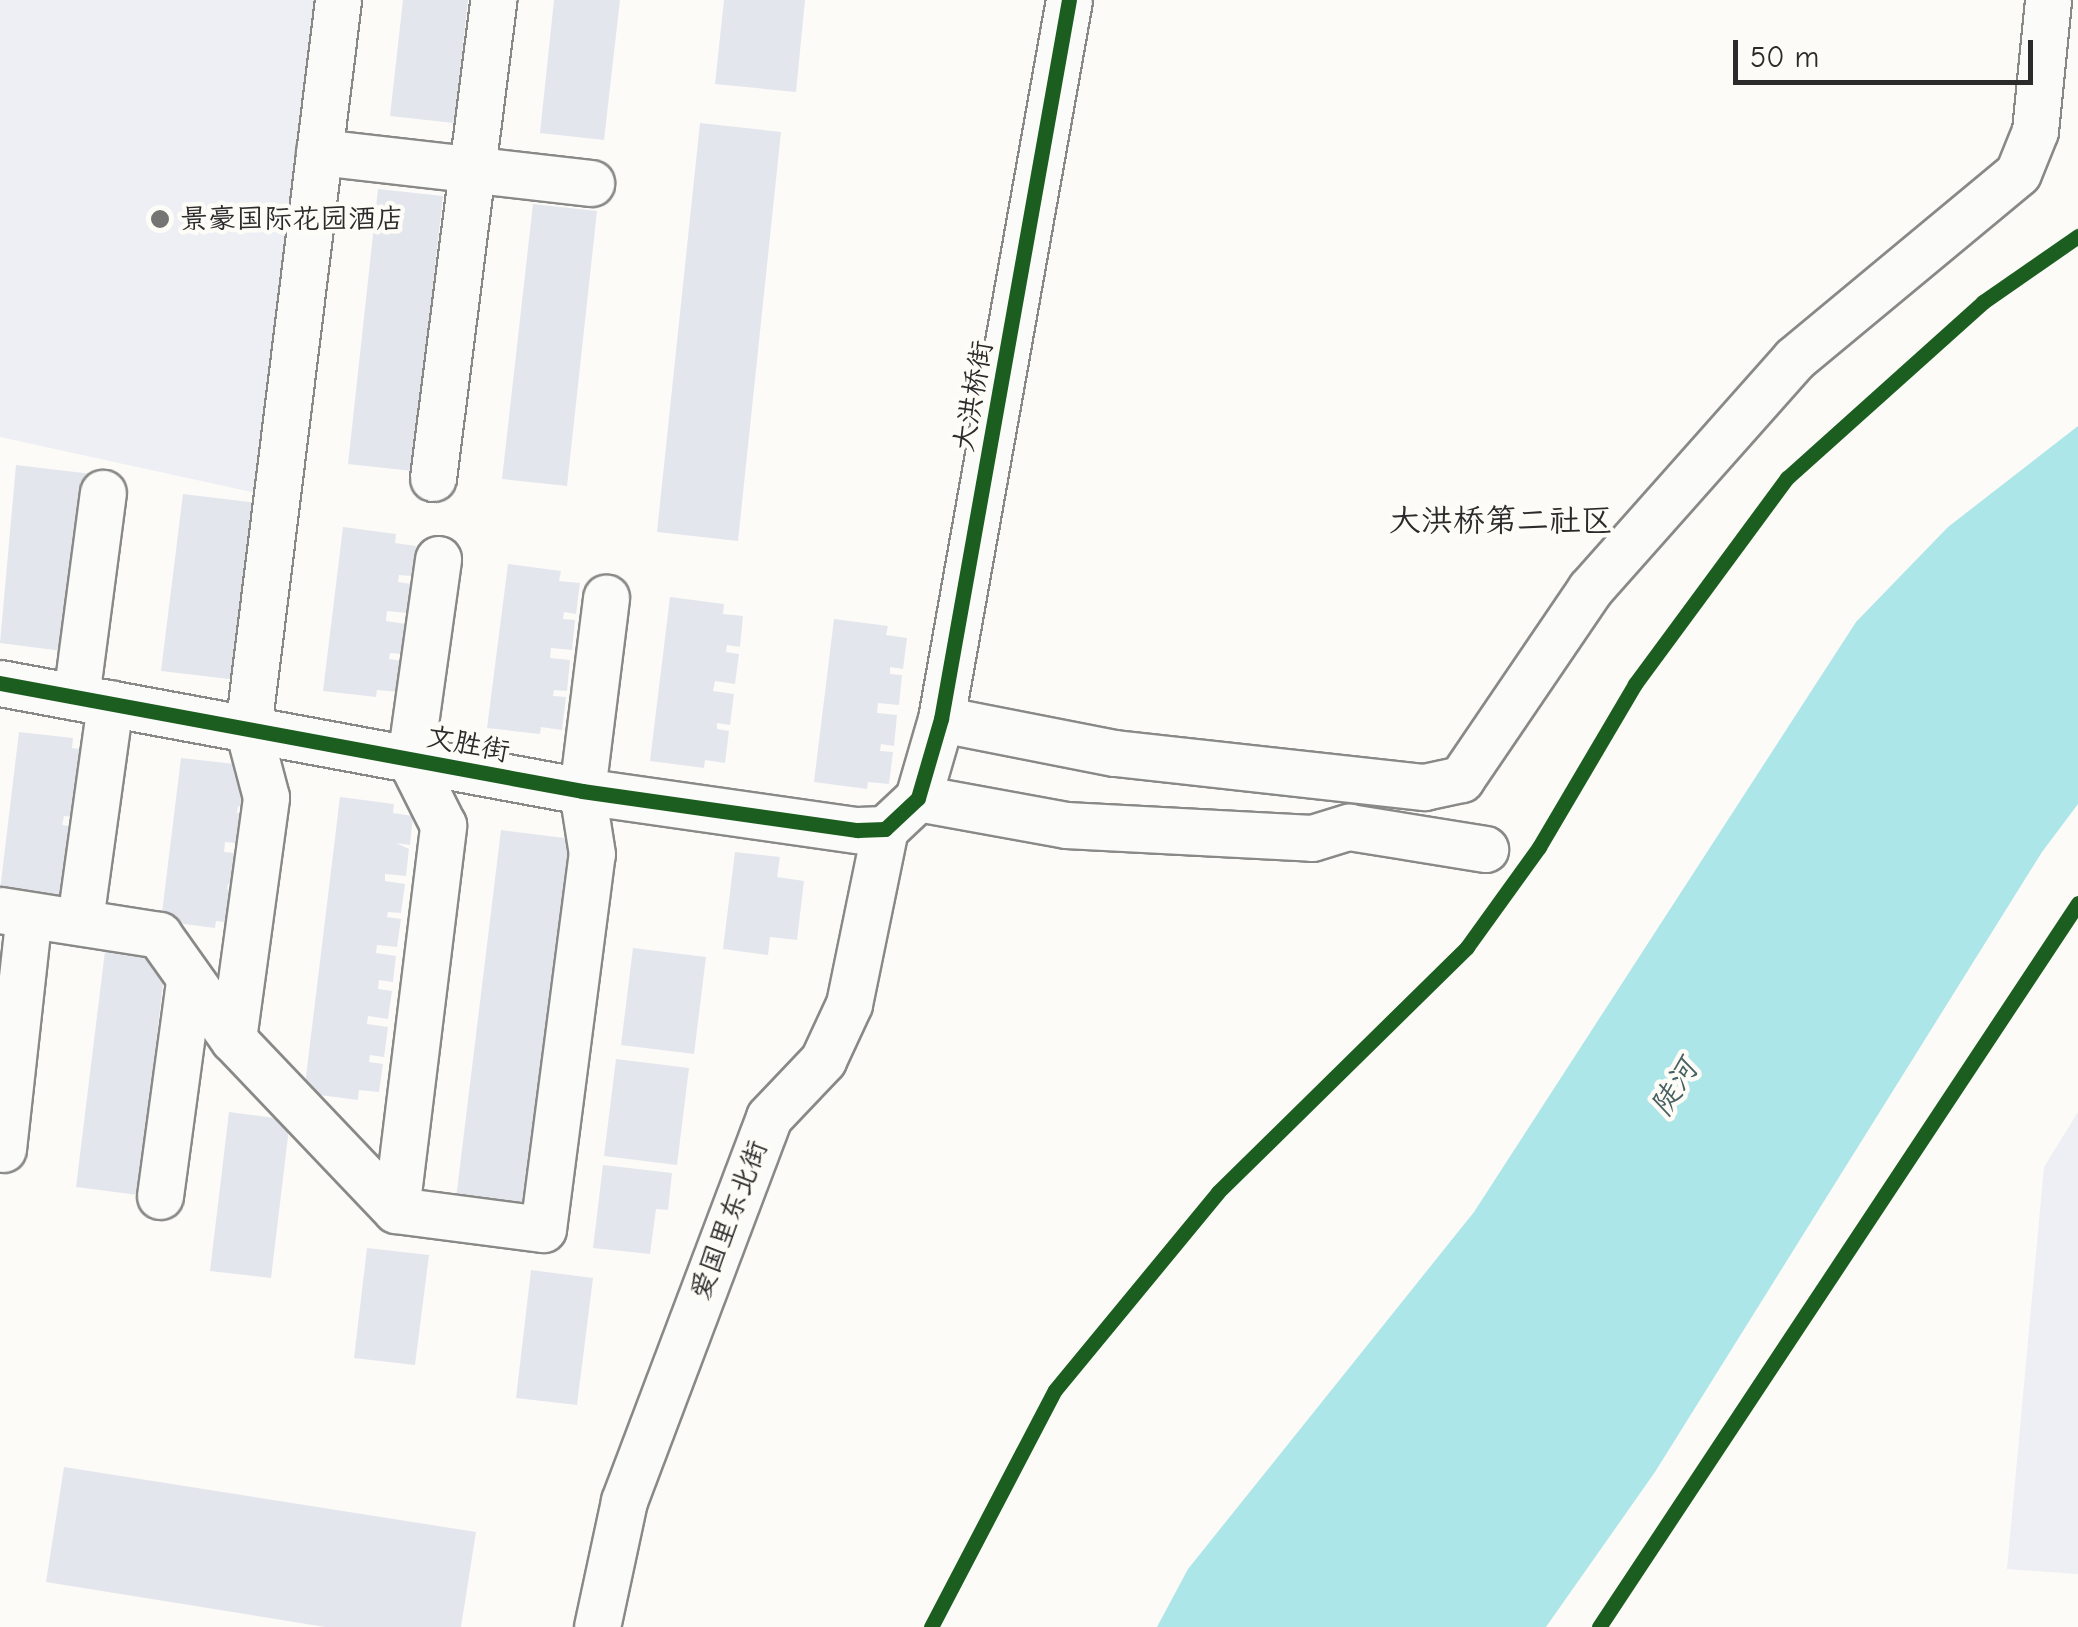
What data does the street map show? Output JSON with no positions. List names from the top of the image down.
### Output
{
  "streets": {
    "street": ["大洪桥街", "文胜街", "爱国里东北街"]
  },
  "crossings": [
    ["文胜街", "爱国里东北街"]
  ],
  "districts": ["大洪桥第二社区"],
  "water": ["陡河"],
  "places": ["景豪国际花园酒店"],
  "scale_bar": "50 m"
}
